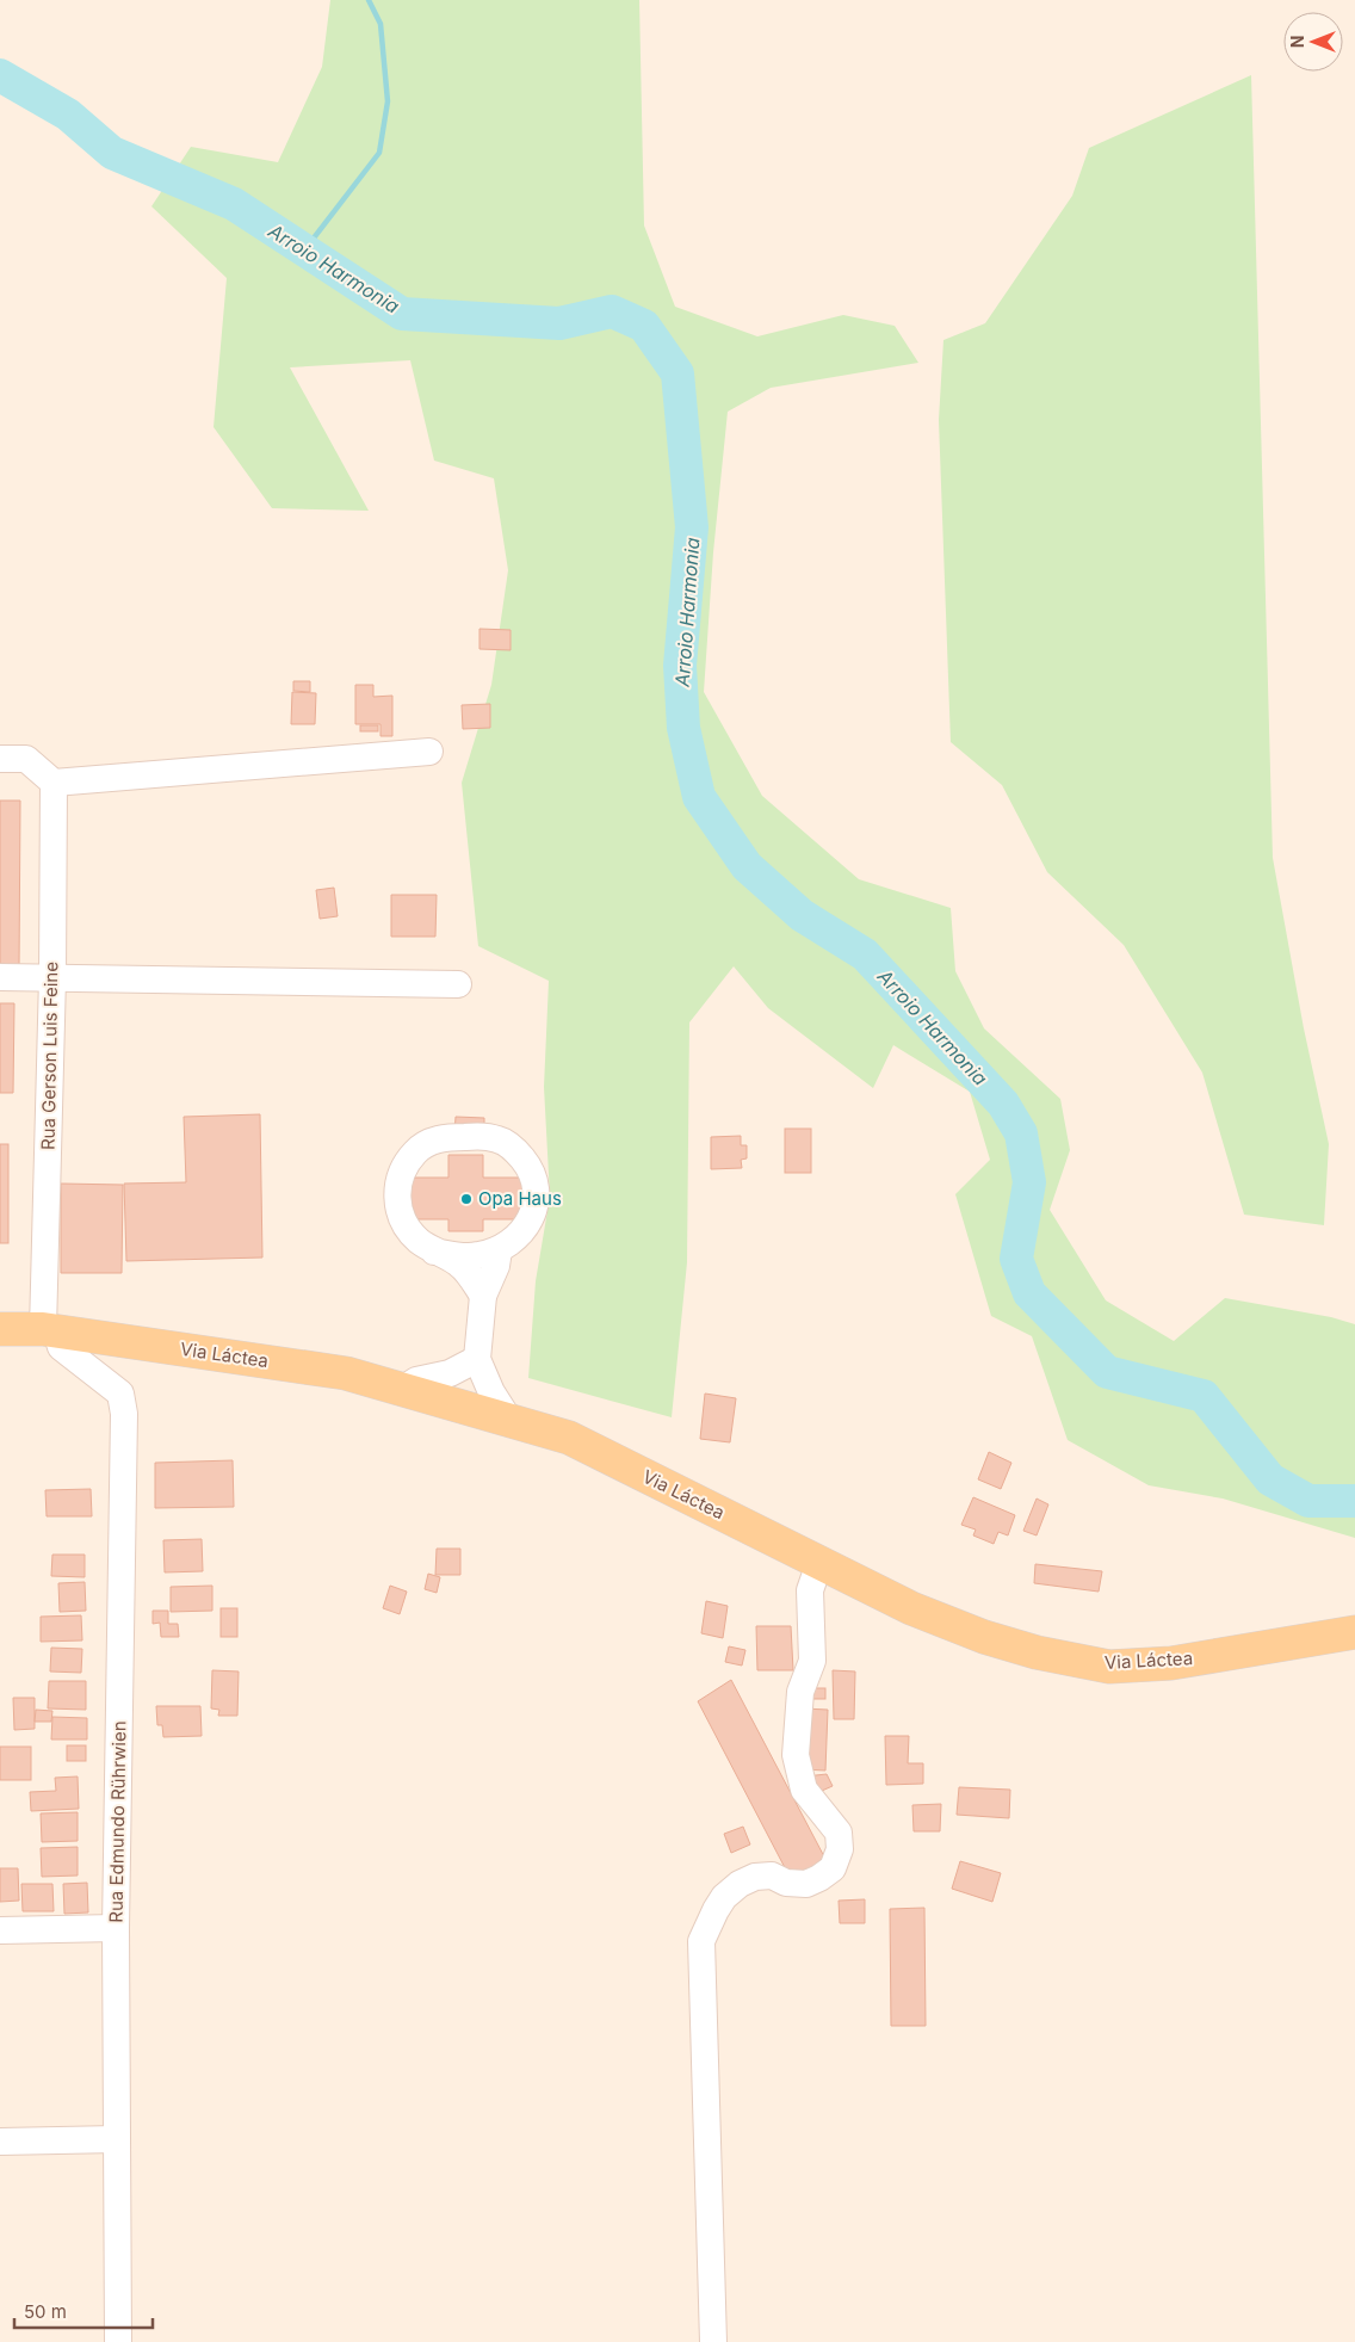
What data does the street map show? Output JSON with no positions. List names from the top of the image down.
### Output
{
  "streets": {
    "main road": ["Via Láctea"],
    "street": ["Rua Gerson Luis Feine", "Rua Edmundo Rührwien"]
  },
  "crossings": [
    ["Rua Gerson Luis Feine", "Via Láctea"],
    ["Rua Gerson Luis Feine", "Rua Edmundo Rührwien"],
    ["Via Láctea", "Rua Edmundo Rührwien"]
  ],
  "water": ["Arroio Harmonia"],
  "places": ["Opa Haus"],
  "scale_bar": "50 m",
  "north": "left"
}
